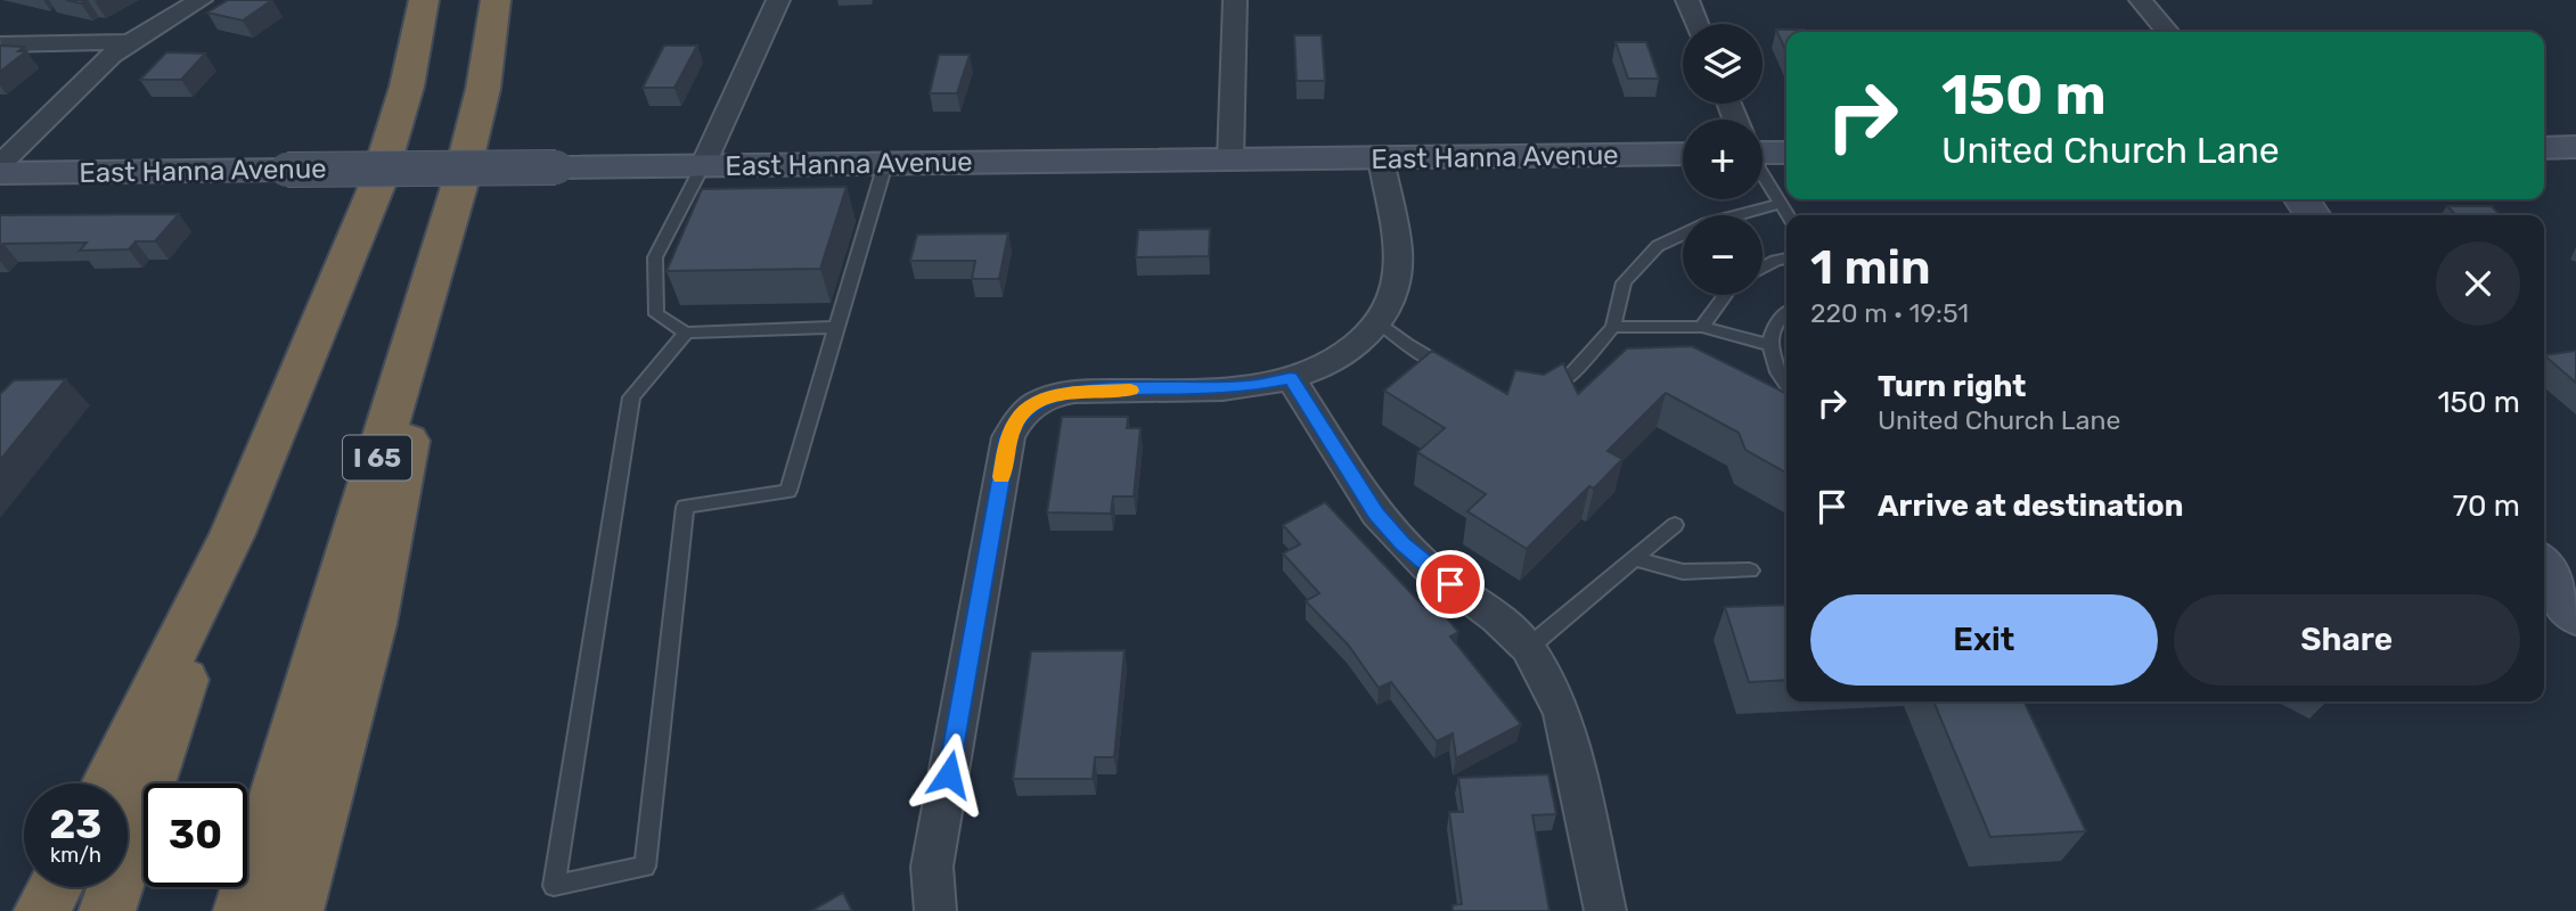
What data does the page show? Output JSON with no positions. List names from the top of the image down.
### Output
{
  "streets": {
    "highway": ["I 65"],
    "main road": ["East Hanna Avenue"]
  },
  "page": {
    "map_buttons": ["+", "−"],
    "turn": ["150 m", "United Church Lane"],
    "heading": ["1 min", "220 m · 19:51"],
    "list": [
      {
        "name": "Turn right",
        "note": "United Church Lane",
        "value": "150 m"
      },
      {
        "name": "Arrive at destination",
        "value": "70 m"
      }
    ],
    "buttons": ["Exit", "Share"],
    "speed": "23 km/h",
    "limit": "30"
  }
}
